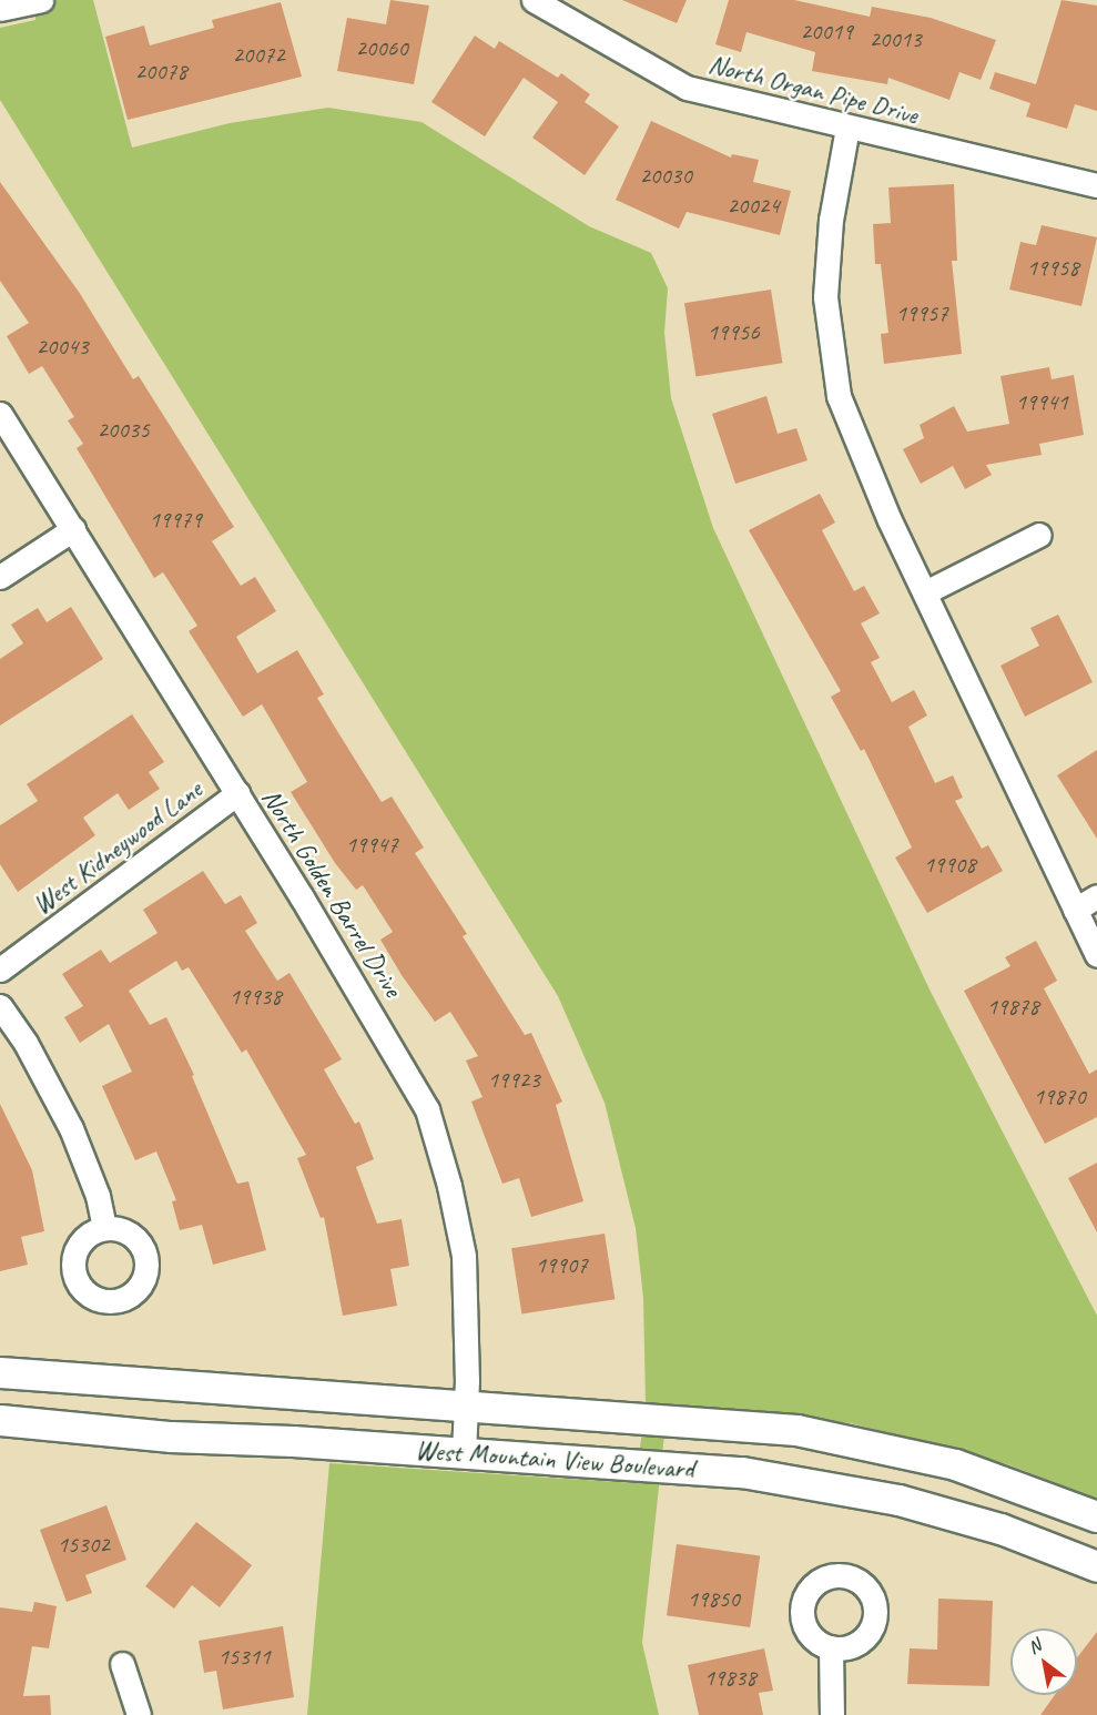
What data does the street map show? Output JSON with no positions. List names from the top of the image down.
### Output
{
  "streets": {
    "street": [
      "North Organ Pipe Drive",
      "West Kidneywood Lane",
      "North Golden Barrel Drive",
      "West Mountain View Boulevard"
    ]
  },
  "crossings": [
    ["West Kidneywood Lane", "North Golden Barrel Drive"],
    ["North Golden Barrel Drive", "West Mountain View Boulevard"]
  ],
  "house_numbers": [
    "20019",
    "20013",
    "20060",
    "20072",
    "20078",
    "20030",
    "20024",
    "19958",
    "19957",
    "19956",
    "20043",
    "19941",
    "20035",
    "19979",
    "19947",
    "19908",
    "19938",
    "19878",
    "19923",
    "19870",
    "19907",
    "15302",
    "19850",
    "15311",
    "19838"
  ],
  "north": "top left"
}
